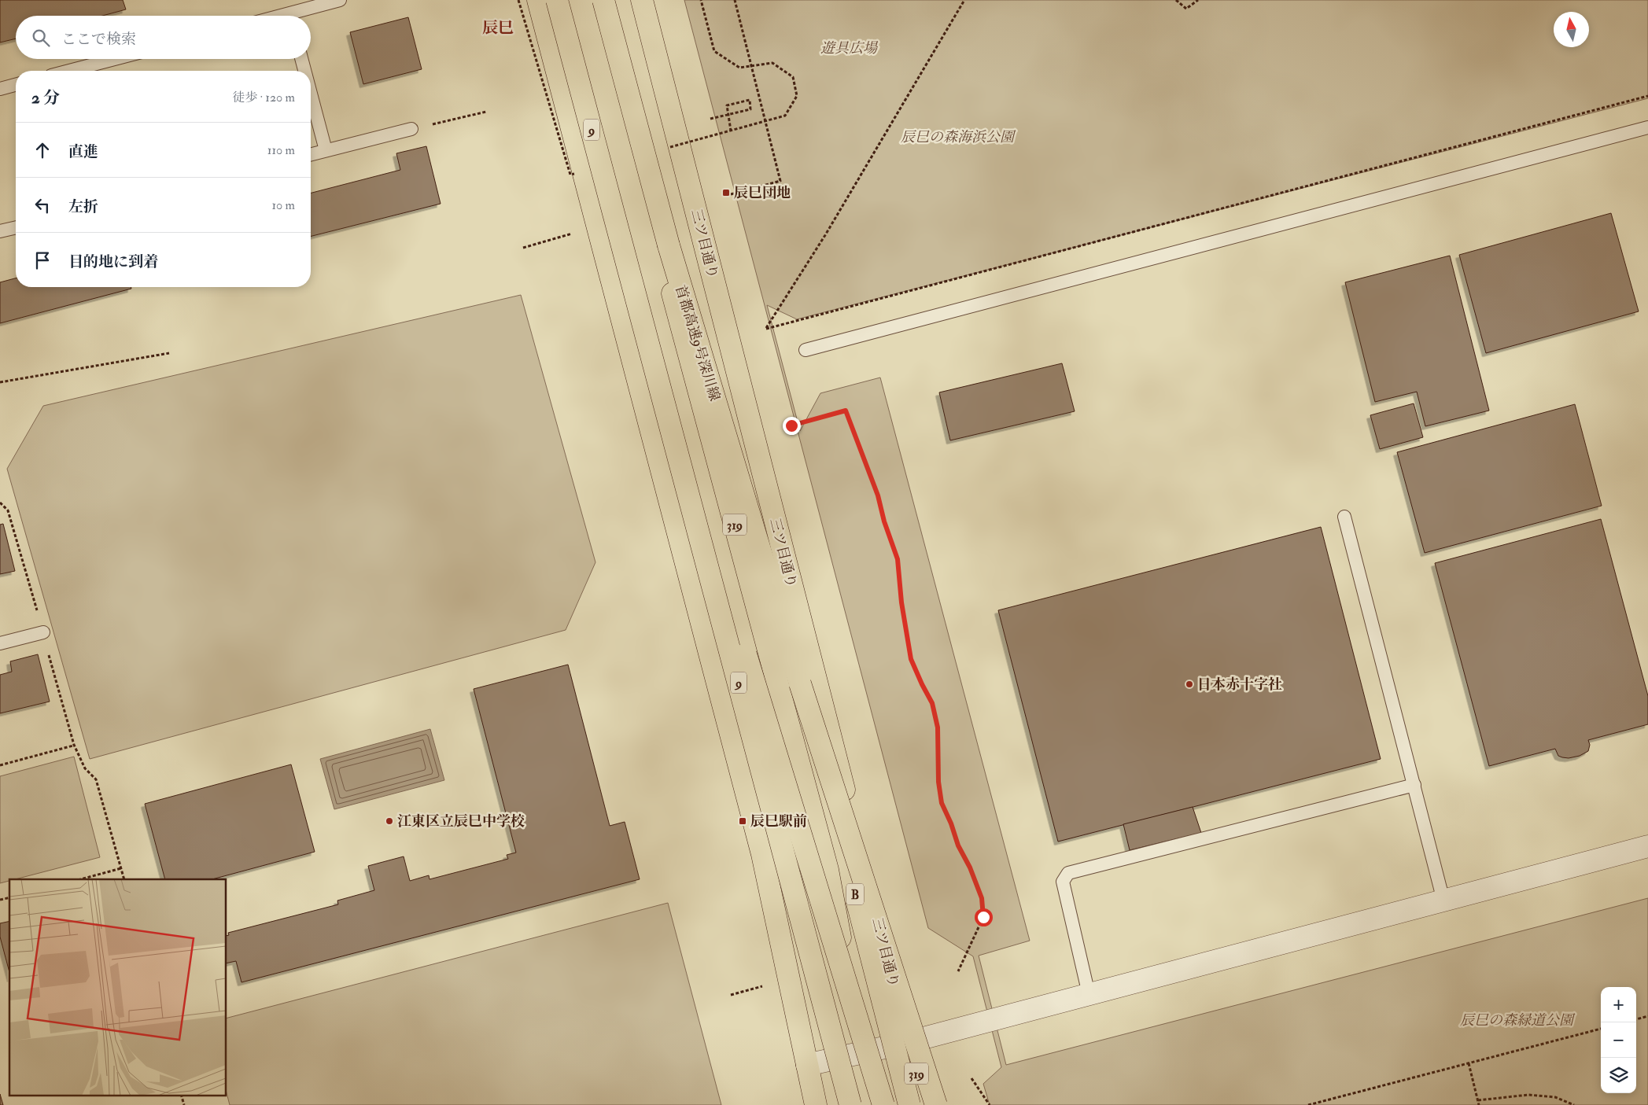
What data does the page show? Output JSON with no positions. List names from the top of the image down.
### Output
{
  "streets": {
    "main road": [
      "9",
      "三ツ目通り",
      "首都高速9号深川線",
      "319",
      "B"
    ]
  },
  "crossings": [
    ["首都高速9号深川線", "B"]
  ],
  "districts": ["辰巳"],
  "parks": ["遊具広場", "辰巳の森海浜公園", "辰巳の森緑道公園"],
  "places": {
    "transit": ["辰巳団地", "辰巳駅前"],
    "other": ["日本赤十字社", "江東区立辰巳中学校"]
  },
  "north": "top",
  "page": {
    "search": "ここで検索",
    "heading": ["2 分", "徒歩 · 120 m"],
    "list": [
      ["直進", "110 m"],
      ["左折", "10 m"],
      "目的地に到着"
    ],
    "map_buttons": ["+", "−"]
  }
}
